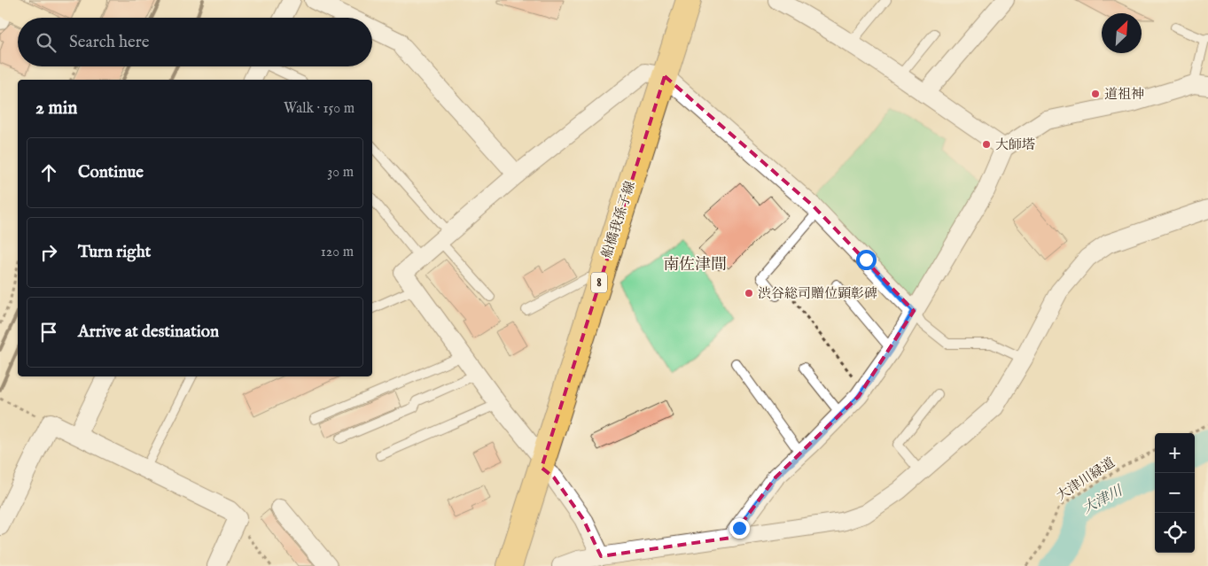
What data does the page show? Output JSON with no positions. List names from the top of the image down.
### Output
{
  "streets": {
    "main road": ["船橋我孫子線", "8"],
    "path": ["大津川緑道"]
  },
  "districts": ["南佐津間"],
  "water": ["大津川"],
  "places": ["道祖神", "大師塔", "渋谷総司贈位顕彰碑"],
  "north": "top right",
  "page": {
    "search": "Search here",
    "heading": ["2 min", "Walk · 150 m"],
    "list": [
      ["Continue", "30 m"],
      ["Turn right", "120 m"],
      "Arrive at destination"
    ],
    "map_buttons": ["+", "−"]
  }
}
